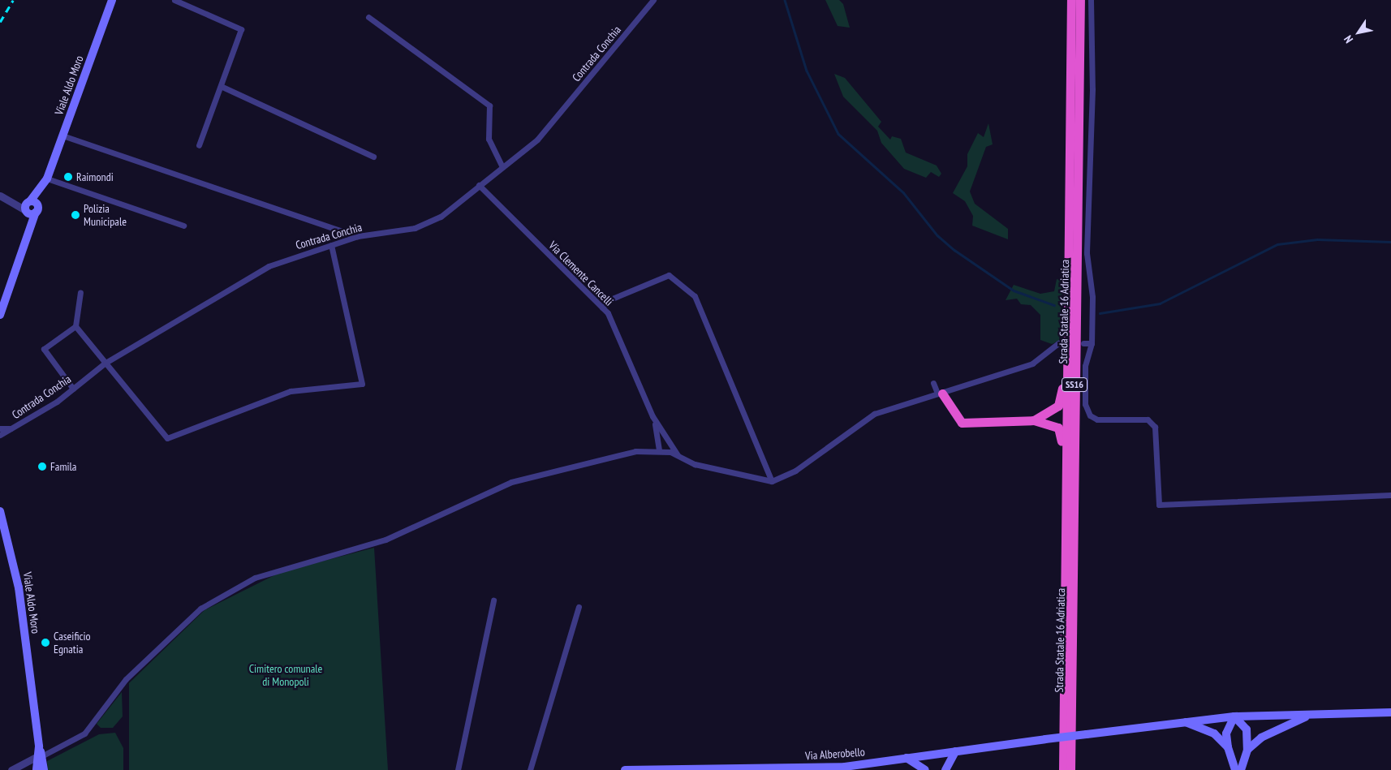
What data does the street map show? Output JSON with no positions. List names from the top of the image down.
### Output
{
  "streets": {
    "highway": ["Strada Statale 16 Adriatica", "SS16"],
    "main road": ["Viale Aldo Moro", "Via Alberobello"],
    "street": ["Contrada Conchia", "Via Clemente Cancelli"]
  },
  "crossings": [
    ["Contrada Conchia", "Via Clemente Cancelli"]
  ],
  "parks": ["Cimitero comunale di Monopoli"],
  "places": [
    "Raimondi",
    "Polizia Municipale",
    "Famila",
    "Caseificio Egnatia"
  ],
  "north": "bottom left"
}
